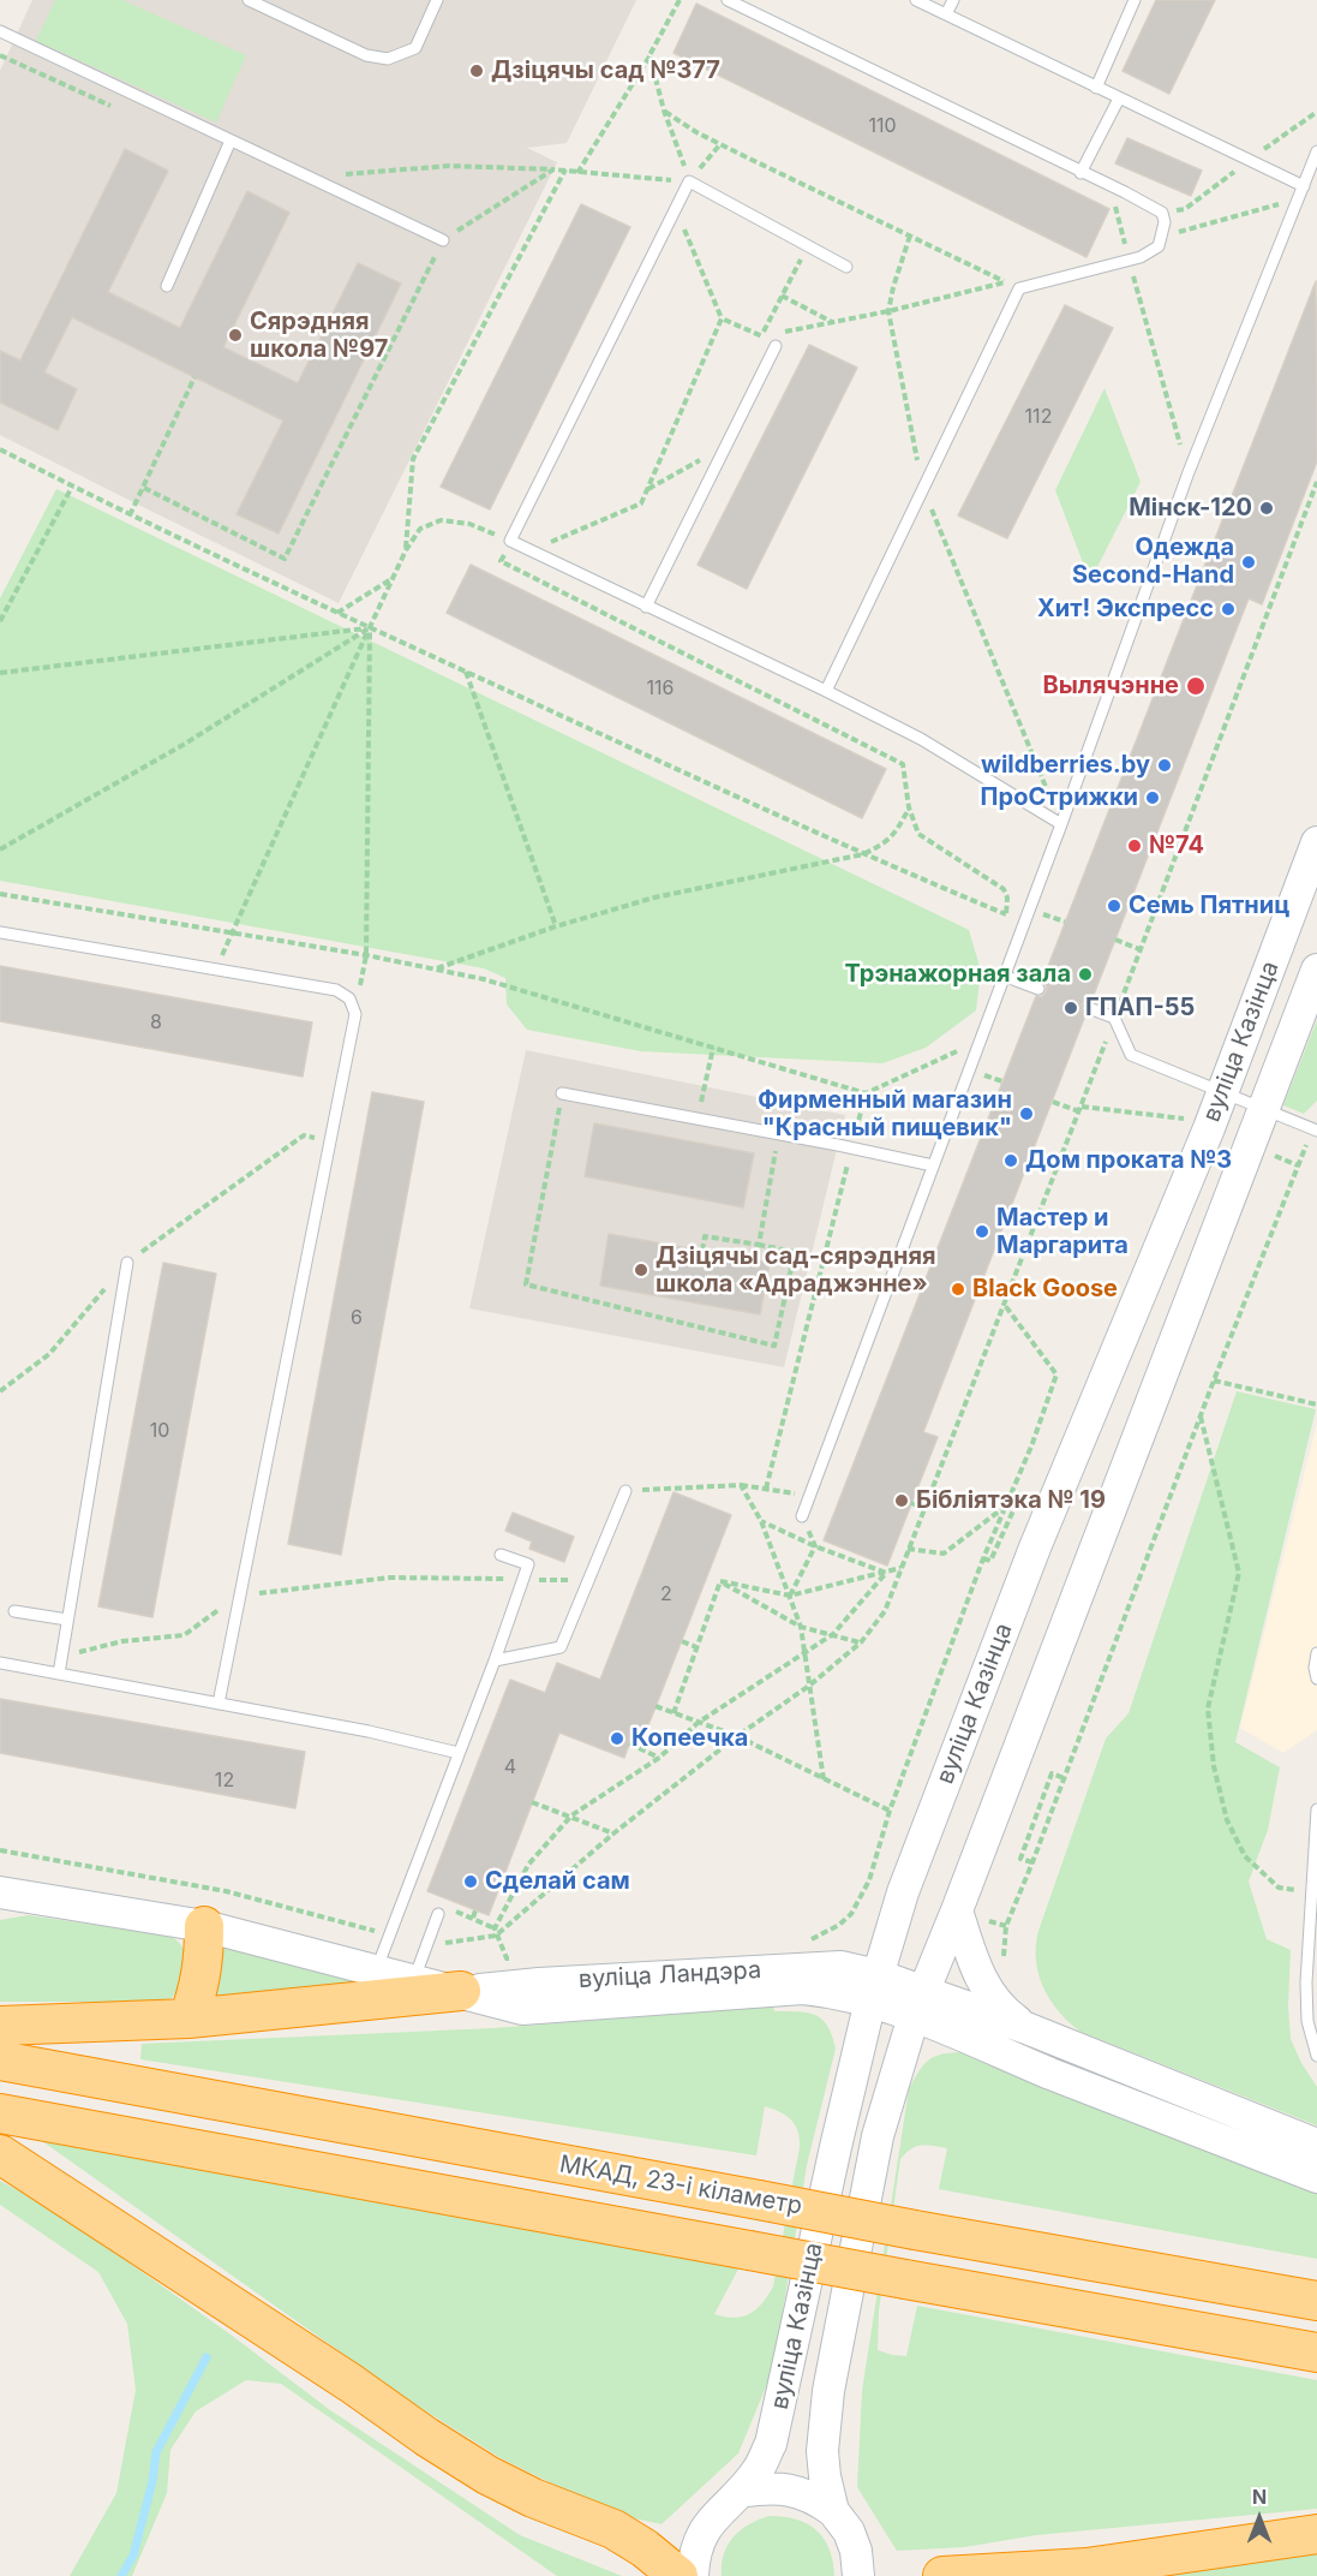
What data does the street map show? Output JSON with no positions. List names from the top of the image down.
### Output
{
  "streets": {
    "highway": ["МКАД, 23-і кіламетр"],
    "main road": ["вуліца Казінца", "вуліца Ландэра"]
  },
  "crossings": [
    ["вуліца Казінца", "вуліца Ландэра"]
  ],
  "places": [
    "Дзіцячы сад №377",
    "Сярэдняя школа №97",
    "Мінск-120",
    "Одежда Second-Hand",
    "Хит! Экспресс",
    "Вылячэнне",
    "wildberries.by",
    "ПроСтрижки",
    "№74",
    "Семь Пятниц",
    "Трэнажорная зала",
    "ГПАП-55",
    "Фирменный магазин \"Красный пищевик\"",
    "Дом проката №3",
    "Мастер и Маргарита",
    "Дзіцячы сад-сярэдняя школа «Адраджэнне»",
    "Black Goose",
    "Бібліятэка № 19",
    "Копеечка",
    "Сделай сам"
  ],
  "house_numbers": [
    "110",
    "112",
    "116",
    "8",
    "6",
    "10",
    "2",
    "4",
    "12"
  ],
  "north": "top"
}
